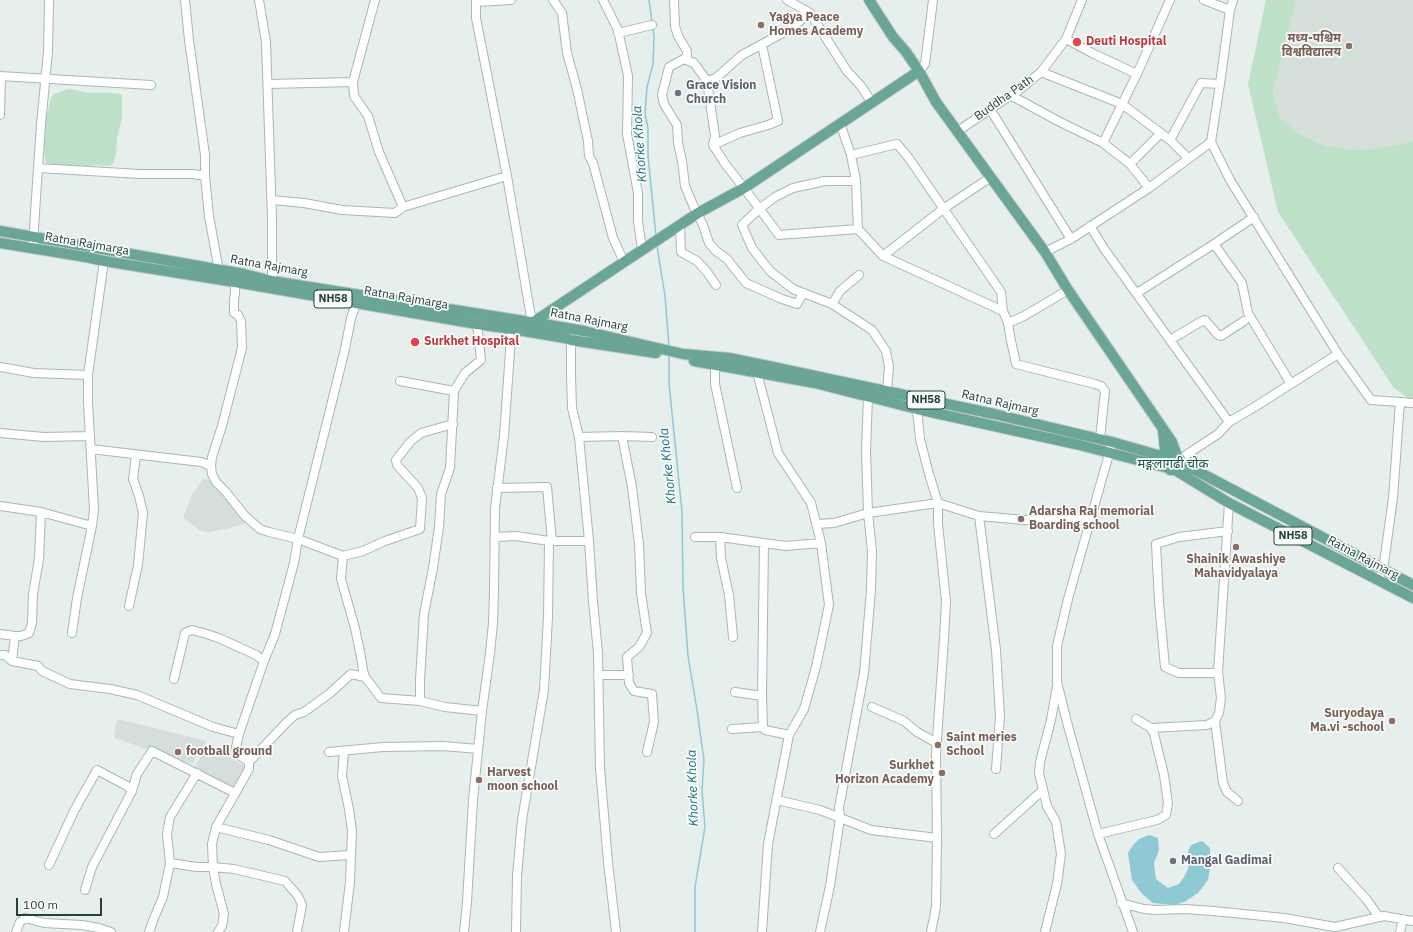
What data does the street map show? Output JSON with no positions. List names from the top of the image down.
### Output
{
  "streets": {
    "main road": ["Ratna Rajmarga", "Ratna Rajmarg", "NH58"],
    "street": ["Buddha Path"]
  },
  "crossings": [
    ["Ratna Rajmarga", "Ratna Rajmarg"]
  ],
  "districts": ["मङ्गलागढी चोक"],
  "water": ["Khorke Khola"],
  "places": [
    "Yagya Peace Homes Academy",
    "Deuti Hospital",
    "मध्य-पश्चिम विश्वविद्यालय",
    "Grace Vision Church",
    "Surkhet Hospital",
    "Adarsha Raj memorial Boarding school",
    "Shainik Awashiye Mahavidyalaya",
    "Suryodaya Ma.vi -school",
    "Saint meries School",
    "football ground",
    "Surkhet Horizon Academy",
    "Harvest moon school",
    "Mangal Gadimai"
  ],
  "scale_bar": "100 m"
}
